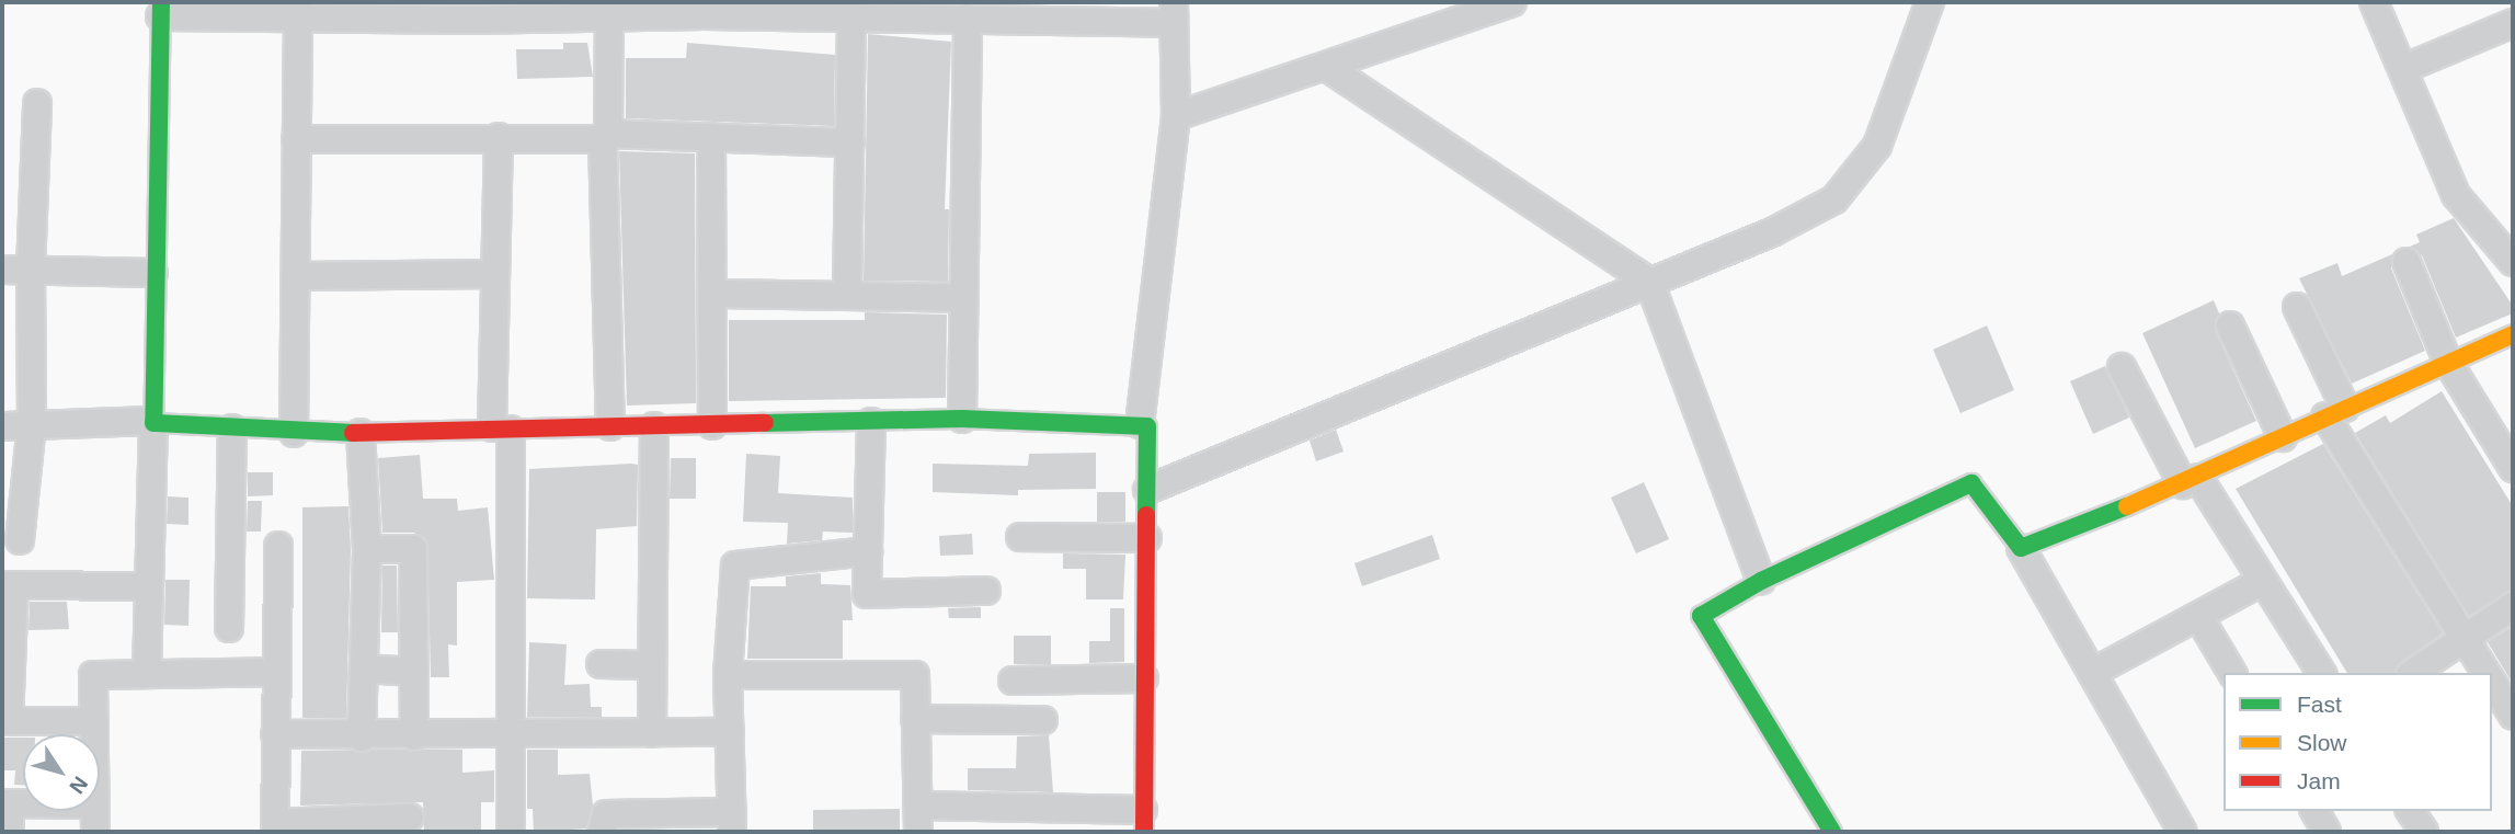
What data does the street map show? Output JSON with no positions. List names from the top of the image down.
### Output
{
  "legend": ["Fast", "Slow", "Jam"],
  "north": "bottom right"
}
